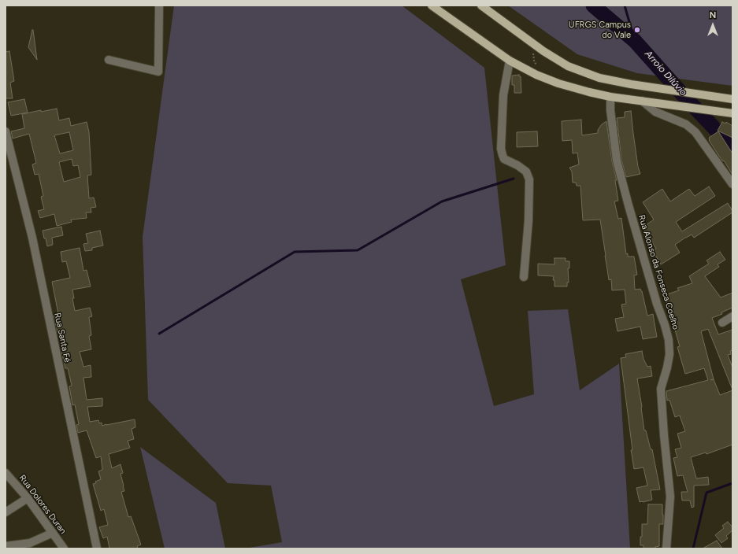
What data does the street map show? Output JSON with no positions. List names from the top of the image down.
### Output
{
  "streets": {
    "street": ["Rua Alonso da Fonseca Coelho", "Rua Santa Fé", "Rua Dolores Duran"]
  },
  "water": ["Arroio Dilúvio"],
  "places": ["UFRGS Campus do Vale"],
  "north": "top"
}
